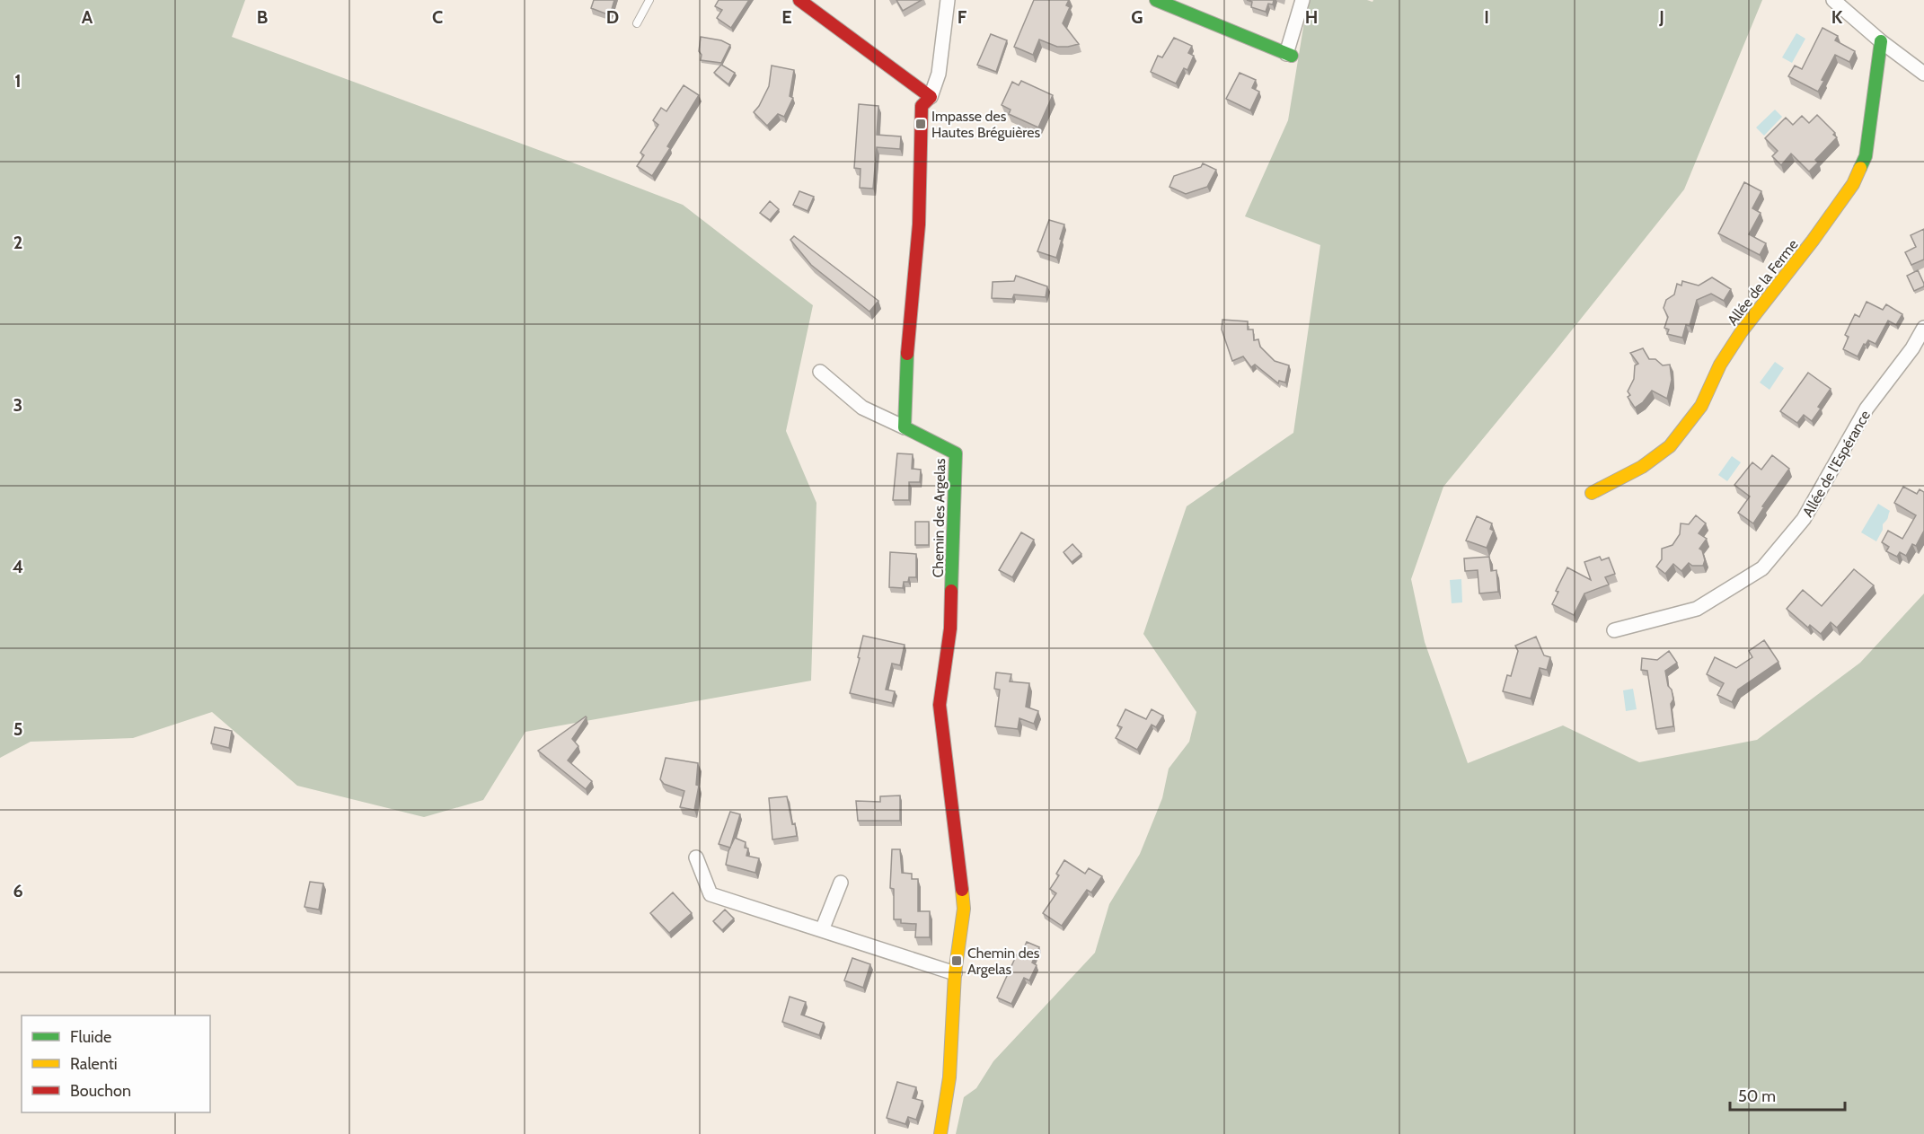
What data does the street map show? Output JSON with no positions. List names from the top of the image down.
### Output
{
  "streets": {
    "street": ["Allée de la Ferme", "Allée de l'Espérance", "Chemin des Argelas"]
  },
  "places": {
    "transit": ["Impasse des Hautes Bréguières", "Chemin des Argelas"]
  },
  "legend": ["Fluide", "Ralenti", "Bouchon"],
  "scale_bar": "50 m",
  "grid": {
    "columns": [
      "A",
      "B",
      "C",
      "D",
      "E",
      "F",
      "G",
      "H",
      "I",
      "J",
      "K"
    ],
    "rows": [
      "1",
      "2",
      "3",
      "4",
      "5",
      "6"
    ]
  }
}
